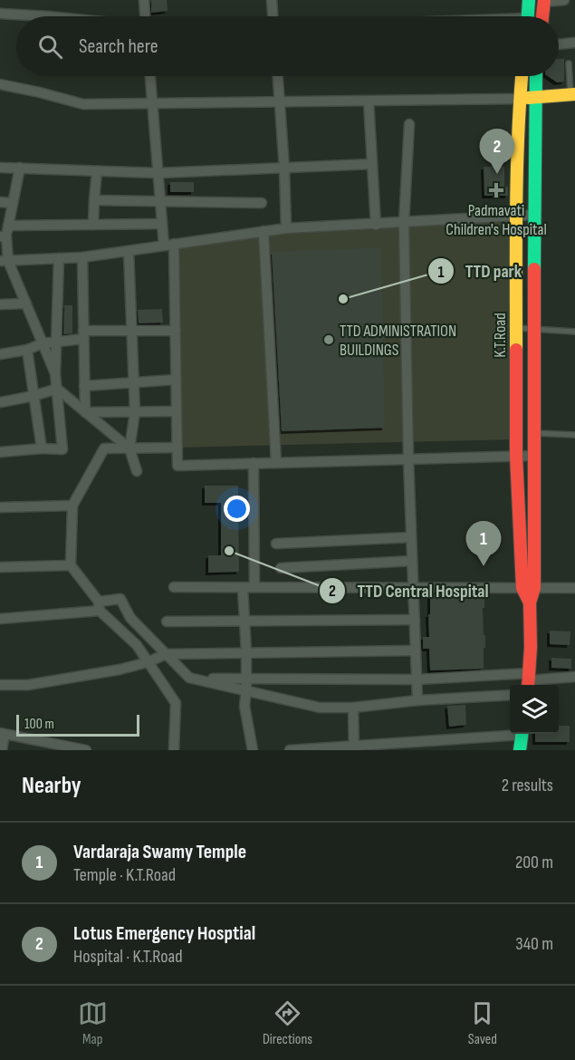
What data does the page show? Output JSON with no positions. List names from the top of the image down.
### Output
{
  "streets": {
    "main road": ["K.T.Road"]
  },
  "places": {
    "health": ["Padmavati Children's Hospital"],
    "other": ["TTD park", "TTD ADMINISTRATION BUILDINGS", "TTD Central Hospital"]
  },
  "scale_bar": "100 m",
  "page": {
    "search": "Search here",
    "pins": ["2", "1"],
    "scale": "100 m",
    "heading": ["Nearby", "2 results"],
    "list": [
      {
        "mark": "1",
        "name": "Vardaraja Swamy Temple",
        "note": "Temple · K.T.Road",
        "value": "200 m"
      },
      {
        "mark": "2",
        "name": "Lotus Emergency Hosptial",
        "note": "Hospital · K.T.Road",
        "value": "340 m"
      }
    ],
    "nav": ["Map", "Directions", "Saved"]
  }
}
